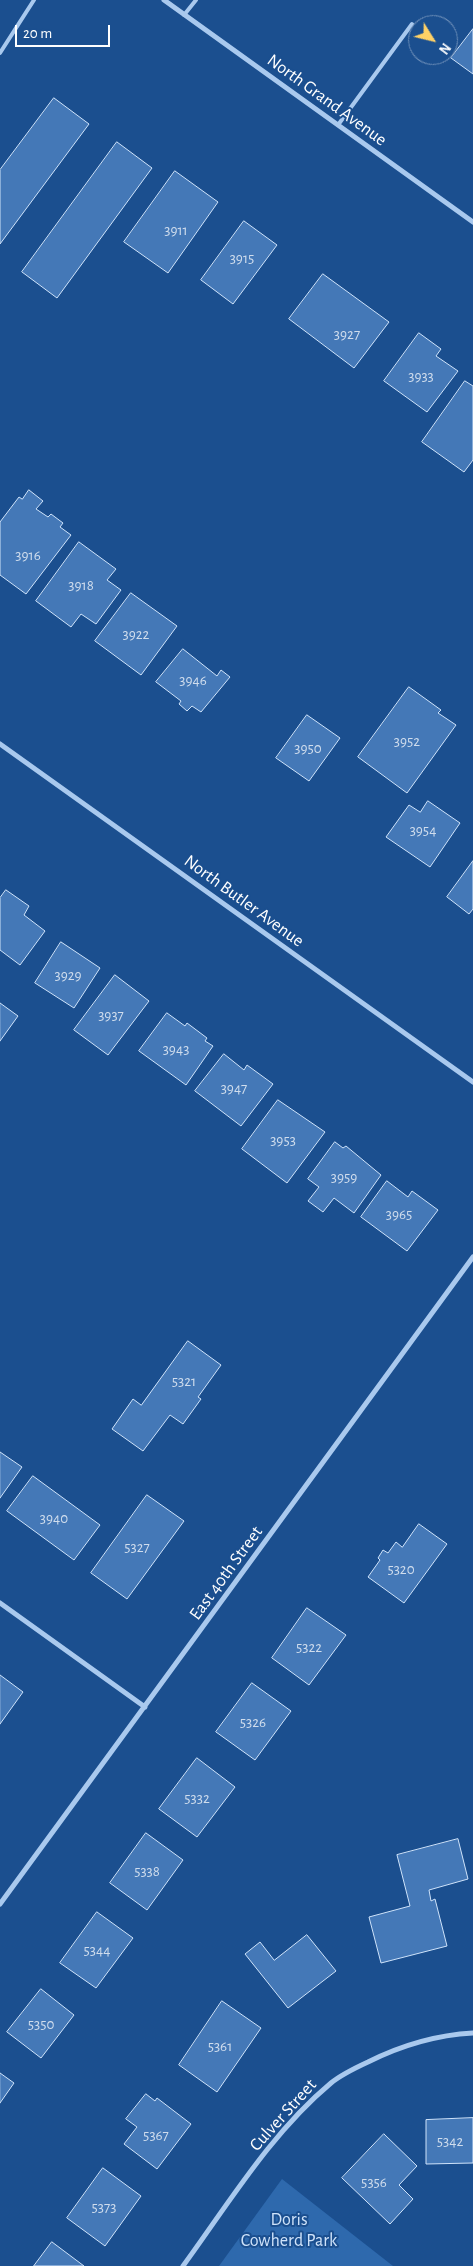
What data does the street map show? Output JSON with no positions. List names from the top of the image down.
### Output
{
  "streets": {
    "street": [
      "North Grand Avenue",
      "North Butler Avenue",
      "East 40th Street",
      "Culver Street"
    ]
  },
  "parks": ["Doris Cowherd Park"],
  "house_numbers": [
    "3911",
    "3915",
    "3927",
    "3933",
    "3916",
    "3918",
    "3922",
    "3946",
    "3952",
    "3950",
    "3954",
    "3929",
    "3937",
    "3943",
    "3947",
    "3953",
    "3959",
    "3965",
    "5321",
    "3940",
    "5327",
    "5320",
    "5322",
    "5326",
    "5332",
    "5338",
    "5344",
    "5350",
    "5361",
    "5367",
    "5342",
    "5356",
    "5373"
  ],
  "scale_bar": "20 m",
  "north": "bottom right"
}
